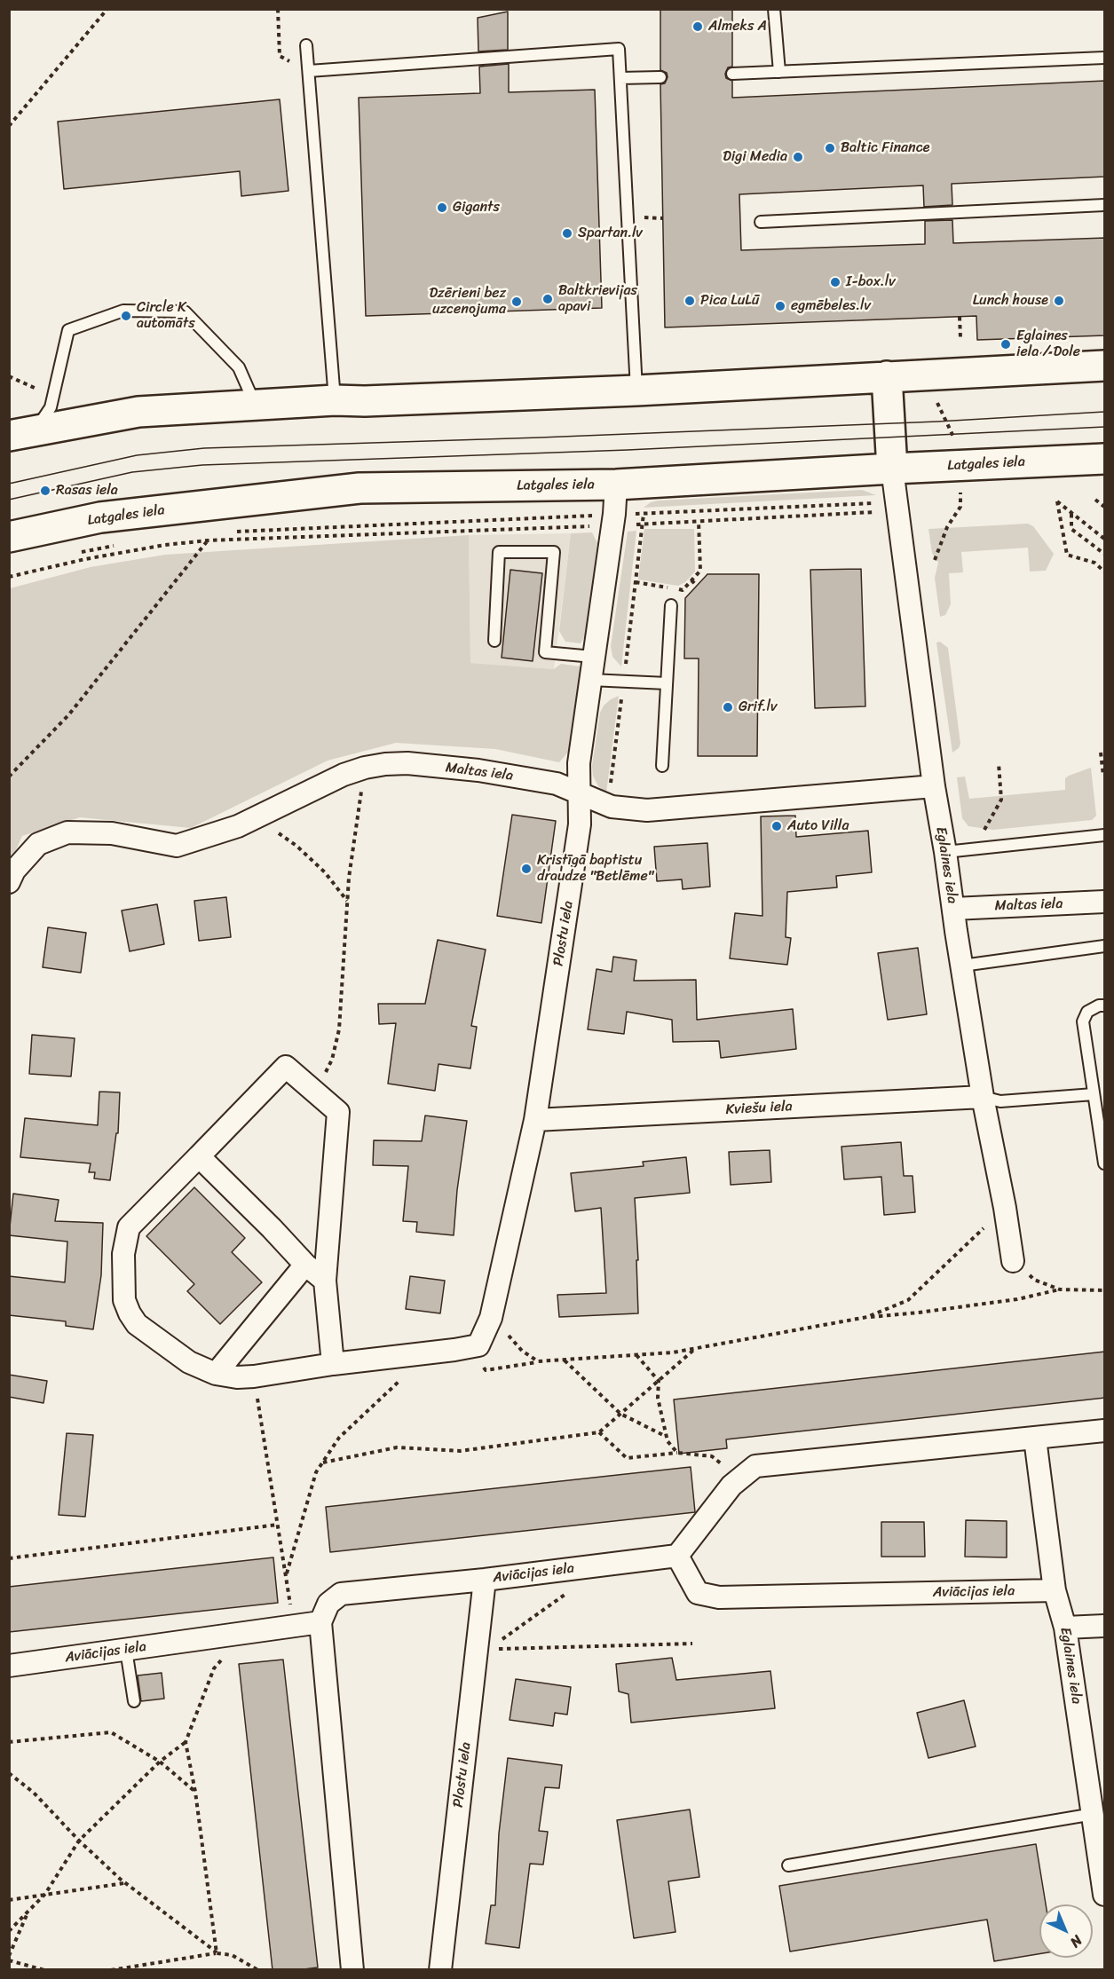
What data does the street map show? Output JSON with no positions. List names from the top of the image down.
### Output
{
  "streets": {
    "highway": ["Latgales iela"],
    "street": [
      "Maltas iela",
      "Eglaines iela",
      "Plostu iela",
      "Kviešu iela",
      "Aviācijas iela"
    ]
  },
  "crossings": [
    ["Latgales iela", "Eglaines iela"],
    ["Latgales iela", "Plostu iela"],
    ["Maltas iela", "Eglaines iela"],
    ["Maltas iela", "Plostu iela"],
    ["Eglaines iela", "Kviešu iela"],
    ["Eglaines iela", "Aviācijas iela"],
    ["Plostu iela", "Kviešu iela"],
    ["Plostu iela", "Aviācijas iela"]
  ],
  "places": [
    "Almeks A",
    "Baltic Finance",
    "Digi Media",
    "Gigants",
    "Spartan.lv",
    "I-box.lv",
    "Baltkrievijas apavi",
    "Pica LuLū",
    "Lunch house",
    "Dzērieni bez uzcenojuma",
    "egmēbeles.lv",
    "Circle K automāts",
    "Eglaines iela / Dole",
    "Rasas iela",
    "Grif.lv",
    "Auto Villa",
    "Kristīgā baptistu draudze \"Betlēme\""
  ],
  "north": "bottom right"
}
